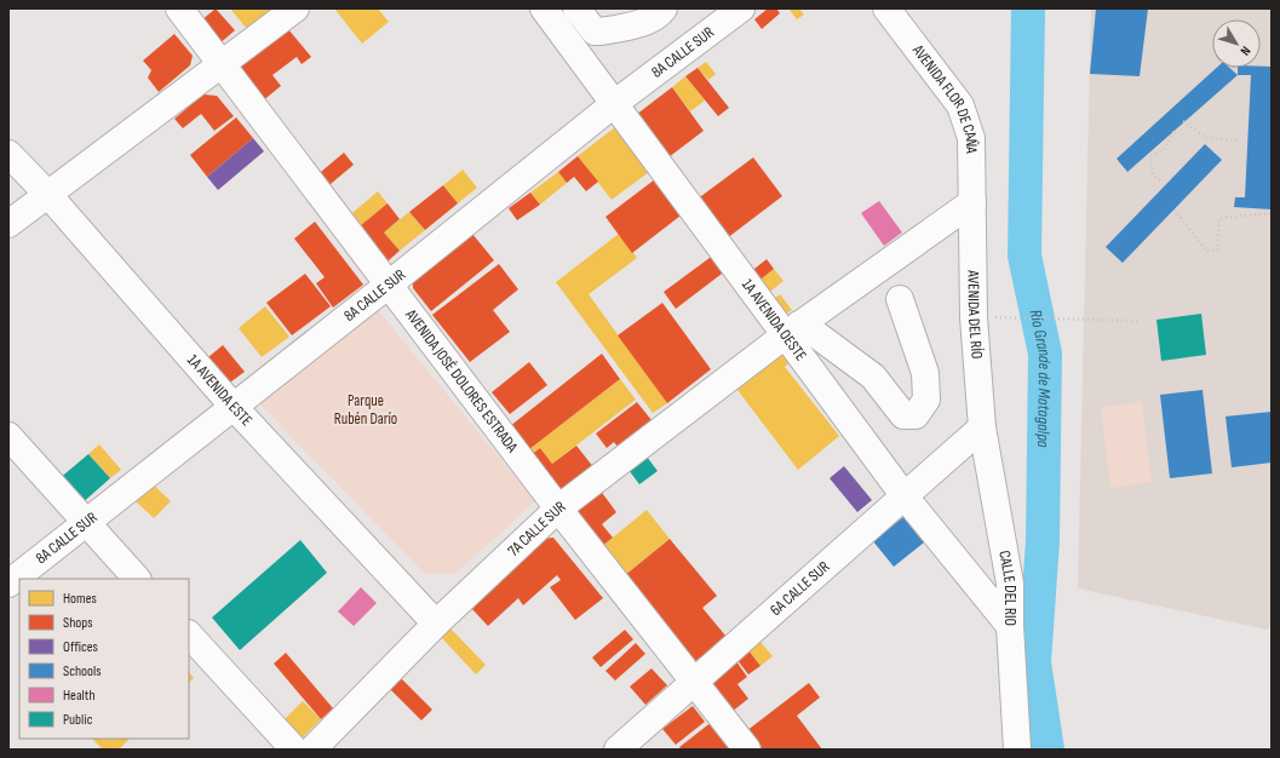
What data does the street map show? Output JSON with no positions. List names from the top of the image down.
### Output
{
  "streets": {
    "street": [
      "8A CALLE SUR",
      "AVENIDA FLOR DE CAÑA",
      "AVENIDA DEL RÍO",
      "1A AVENIDA OESTE",
      "AVENIDA JOSÉ DOLORES ESTRADA",
      "1A AVENIDA ESTE",
      "7A CALLE SUR",
      "6A CALLE SUR",
      "CALLE DEL RIO"
    ]
  },
  "crossings": [
    ["8A CALLE SUR", "1A AVENIDA OESTE"],
    ["8A CALLE SUR", "AVENIDA JOSÉ DOLORES ESTRADA"],
    ["8A CALLE SUR", "1A AVENIDA ESTE"],
    ["AVENIDA FLOR DE CAÑA", "AVENIDA DEL RÍO"],
    ["AVENIDA FLOR DE CAÑA", "7A CALLE SUR"],
    ["AVENIDA DEL RÍO", "7A CALLE SUR"],
    ["AVENIDA DEL RÍO", "6A CALLE SUR"],
    ["AVENIDA DEL RÍO", "CALLE DEL RIO"],
    ["1A AVENIDA OESTE", "7A CALLE SUR"],
    ["1A AVENIDA OESTE", "6A CALLE SUR"],
    ["1A AVENIDA OESTE", "CALLE DEL RIO"],
    ["AVENIDA JOSÉ DOLORES ESTRADA", "7A CALLE SUR"],
    ["AVENIDA JOSÉ DOLORES ESTRADA", "6A CALLE SUR"],
    ["1A AVENIDA ESTE", "7A CALLE SUR"],
    ["6A CALLE SUR", "CALLE DEL RIO"]
  ],
  "water": ["Río Grande de Matagalpa"],
  "parks": ["Parque Rubén Darío"],
  "legend": [
    "Homes",
    "Shops",
    "Offices",
    "Schools",
    "Health",
    "Public"
  ],
  "north": "bottom right"
}
